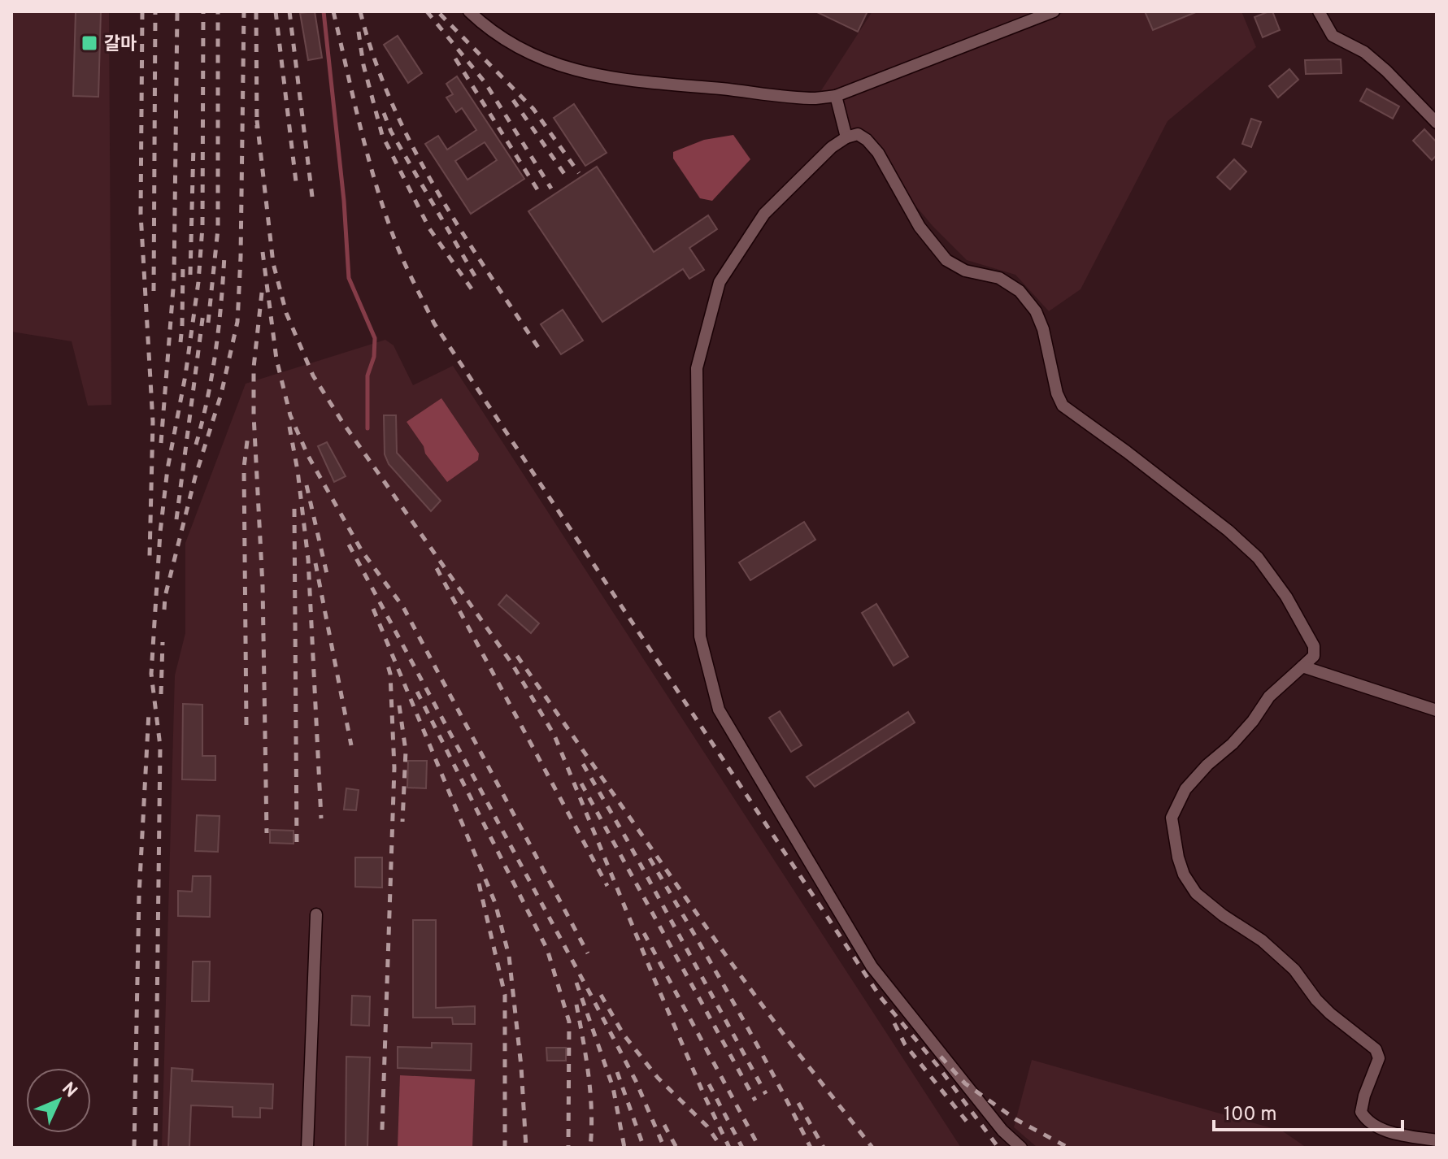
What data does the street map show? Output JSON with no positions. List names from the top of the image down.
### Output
{
  "places": {
    "transit": ["갈마"]
  },
  "scale_bar": "100 m",
  "north": "top right"
}
